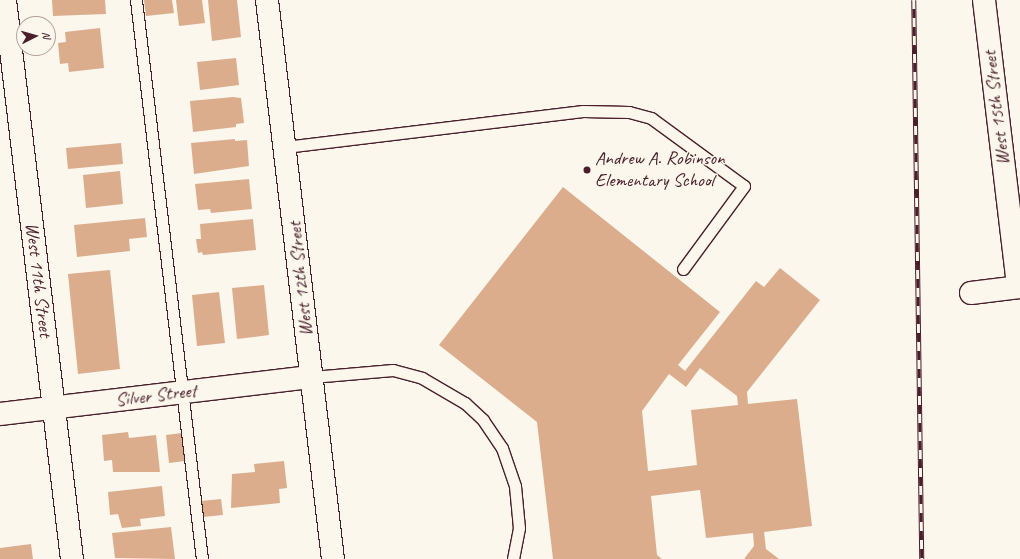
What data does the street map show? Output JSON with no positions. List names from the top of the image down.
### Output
{
  "streets": {
    "street": [
      "West 15th Street",
      "West 12th Street",
      "West 11th Street",
      "Silver Street"
    ]
  },
  "crossings": [
    ["West 12th Street", "Silver Street"],
    ["West 11th Street", "Silver Street"]
  ],
  "places": ["Andrew A. Robinson Elementary School"],
  "north": "right"
}
